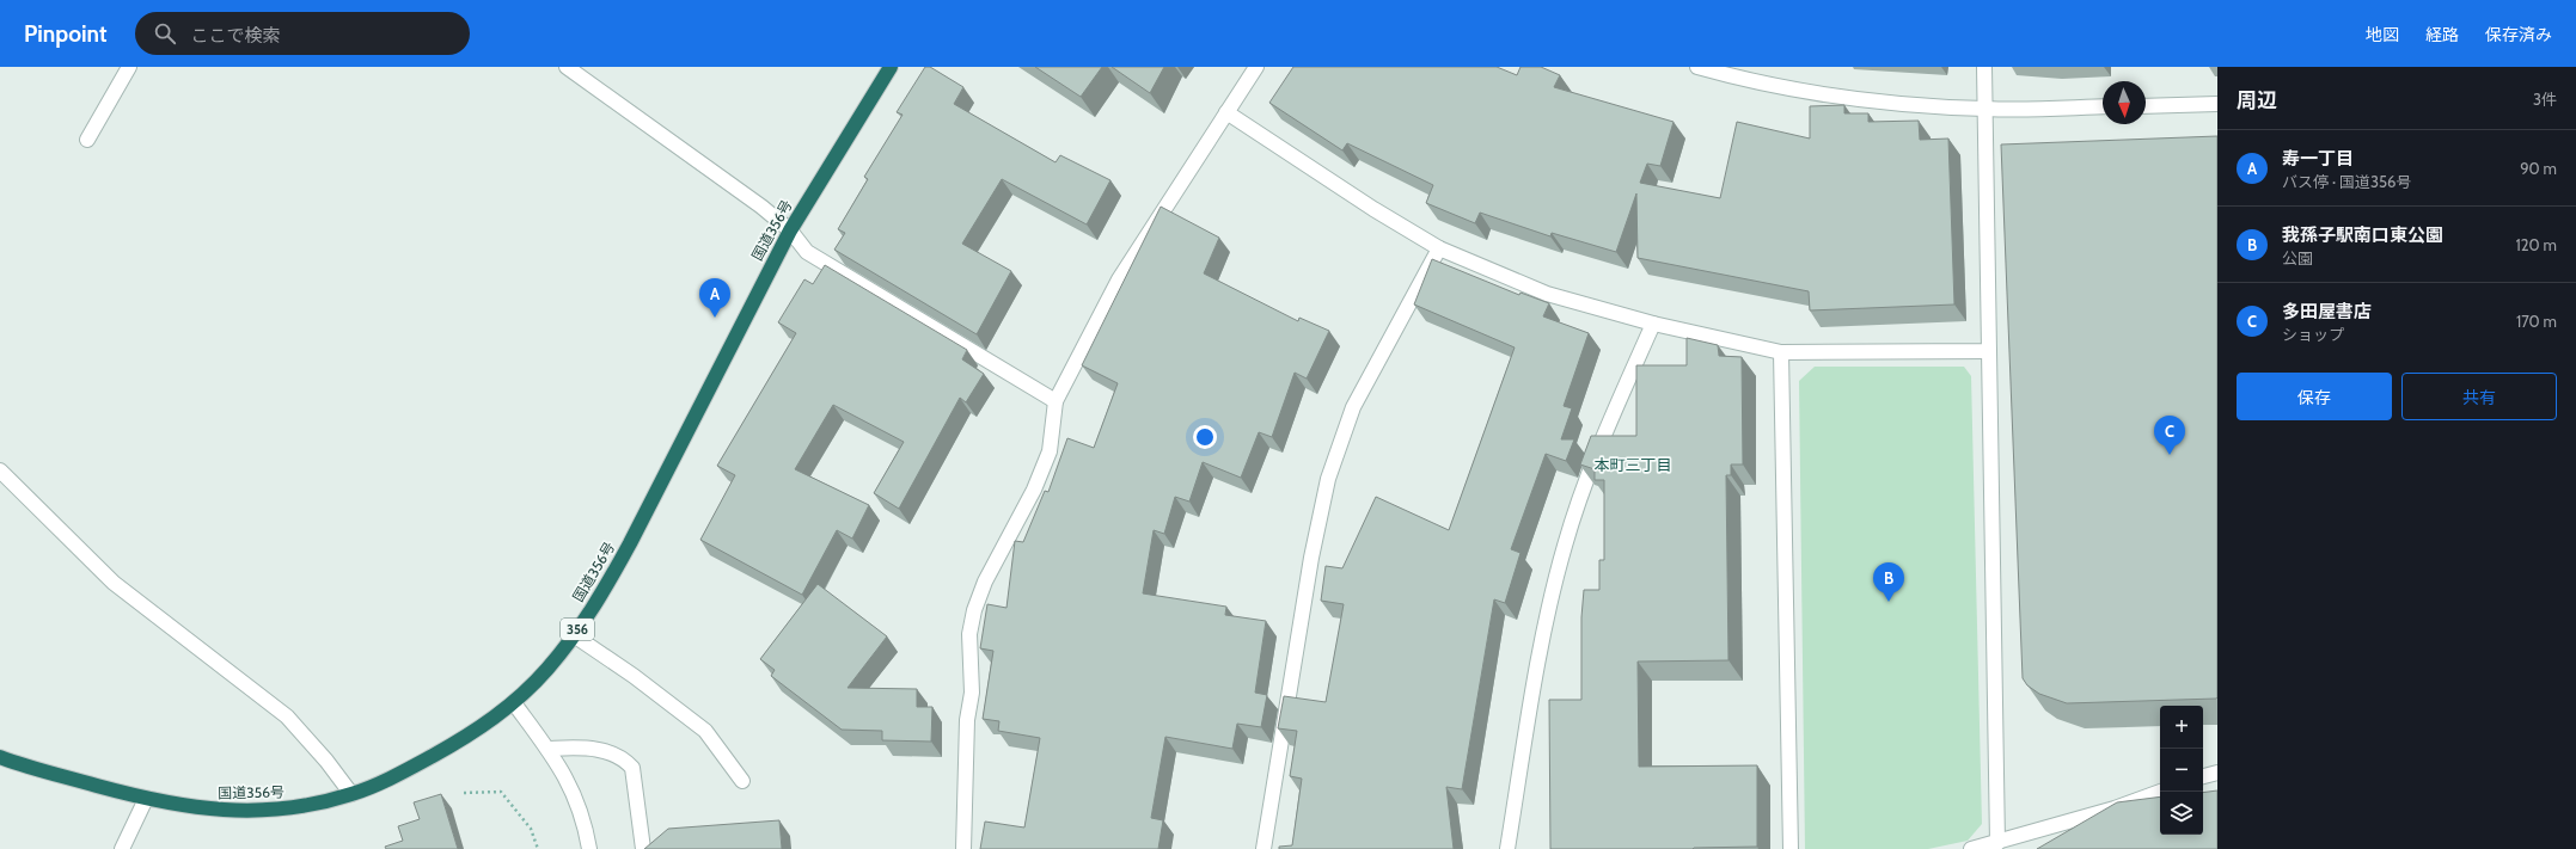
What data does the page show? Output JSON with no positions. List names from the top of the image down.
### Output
{
  "streets": {
    "highway": ["国道356号", "356"]
  },
  "districts": ["本町三丁目"],
  "north": "bottom",
  "page": {
    "header": "Pinpoint",
    "search": "ここで検索",
    "nav": ["地図", "経路", "保存済み"],
    "heading": ["周辺", "3件"],
    "list": [
      {
        "mark": "A",
        "name": "寿一丁目",
        "note": "バス停 · 国道356号",
        "value": "90 m"
      },
      {
        "mark": "B",
        "name": "我孫子駅南口東公園",
        "note": "公園",
        "value": "120 m"
      },
      {
        "mark": "C",
        "name": "多田屋書店",
        "note": "ショップ",
        "value": "170 m"
      }
    ],
    "pins": ["A", "C", "B"],
    "buttons": ["保存", "共有"],
    "map_buttons": ["+", "−"]
  }
}
